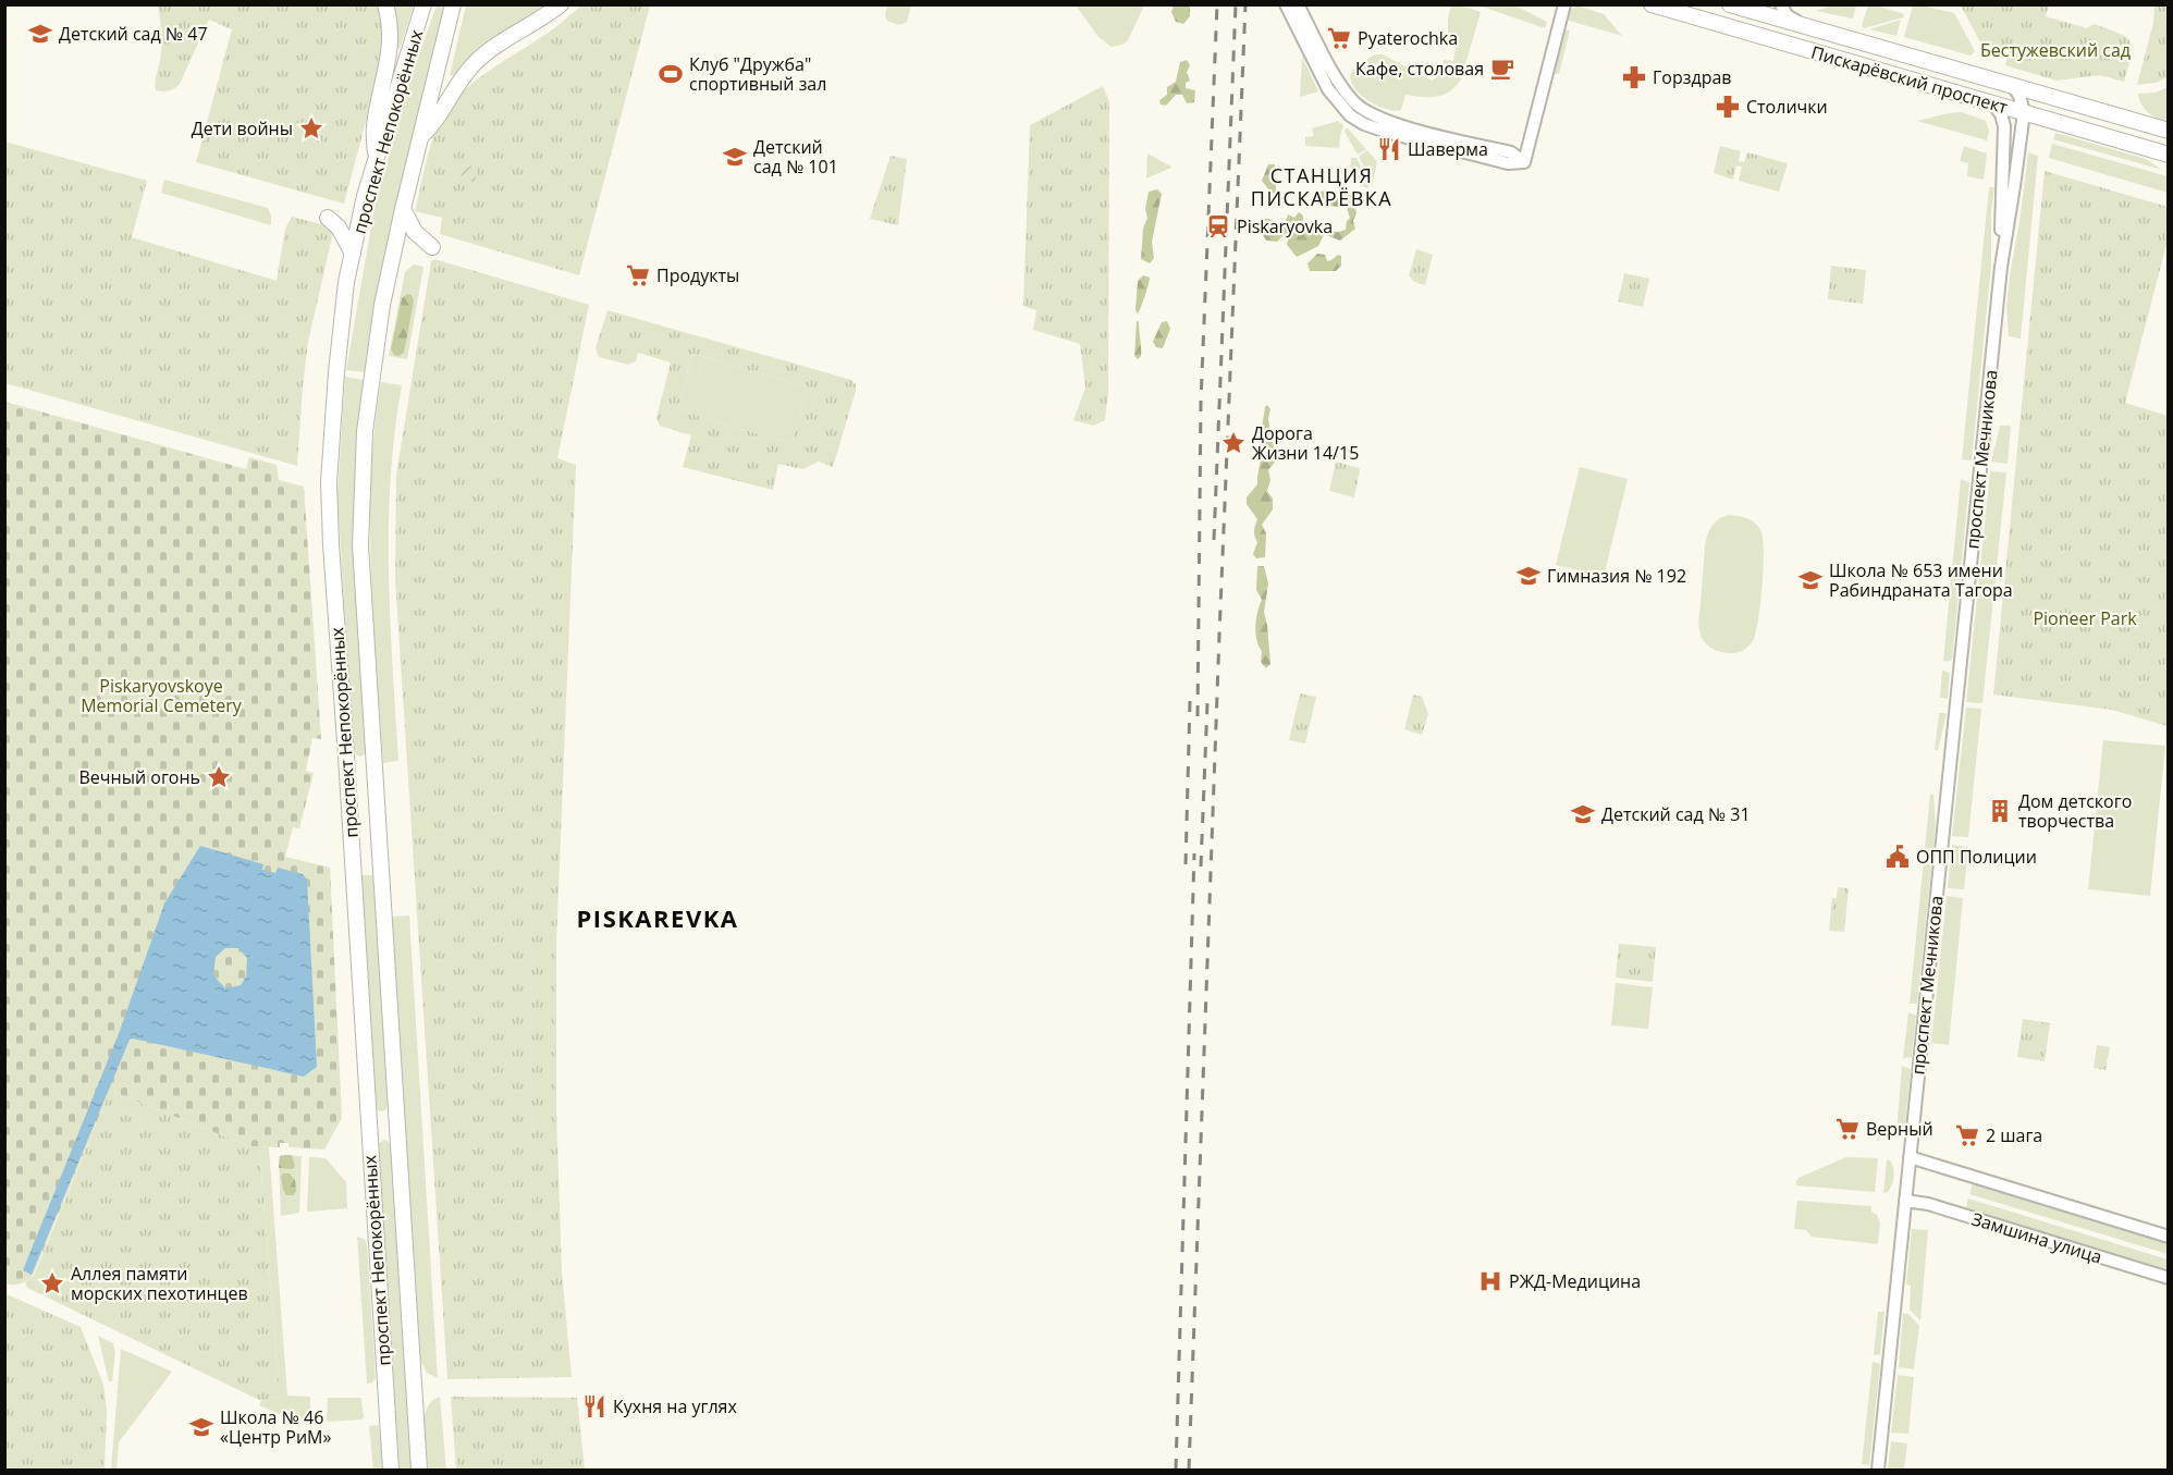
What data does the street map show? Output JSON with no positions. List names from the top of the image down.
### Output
{
  "streets": {
    "main road": ["Пискарёвский проспект", "проспект Непокорённых"],
    "street": ["проспект Мечникова", "Замшина улица"]
  },
  "crossings": [
    ["Пискарёвский проспект", "проспект Мечникова"],
    ["проспект Мечникова", "Замшина улица"]
  ],
  "districts": ["СТАНЦИЯ ПИСКАРЁВКА", "PISKAREVKA"],
  "parks": ["Бестужевский сад", "Pioneer Park", "Piskaryovskoye Memorial Cemetery"],
  "places": {
    "school or university": [
      "Детский сад № 47",
      "Детский сад № 101",
      "Гимназия № 192",
      "Школа № 653 имени Рабиндраната Тагора",
      "Детский сад № 31",
      "Школа № 46 «Центр РиМ»"
    ],
    "supermarket": [
      "Pyaterochka",
      "Продукты",
      "Верный",
      "2 шага"
    ],
    "cafe": ["Кафе, столовая"],
    "sports": ["Клуб \"Дружба\" спортивный зал"],
    "pharmacy": ["Горздрав", "Столички"],
    "place": [
      "Дети войны",
      "Дорога Жизни 14/15",
      "Вечный огонь",
      "Аллея памяти морских пехотинцев"
    ],
    "restaurant": ["Шаверма", "Кухня на углях"],
    "station": ["Piskaryovka"],
    "building": ["Дом детского творчества"],
    "public building": ["ОПП Полиции"],
    "hospital": ["РЖД-Медицина"]
  }
}
